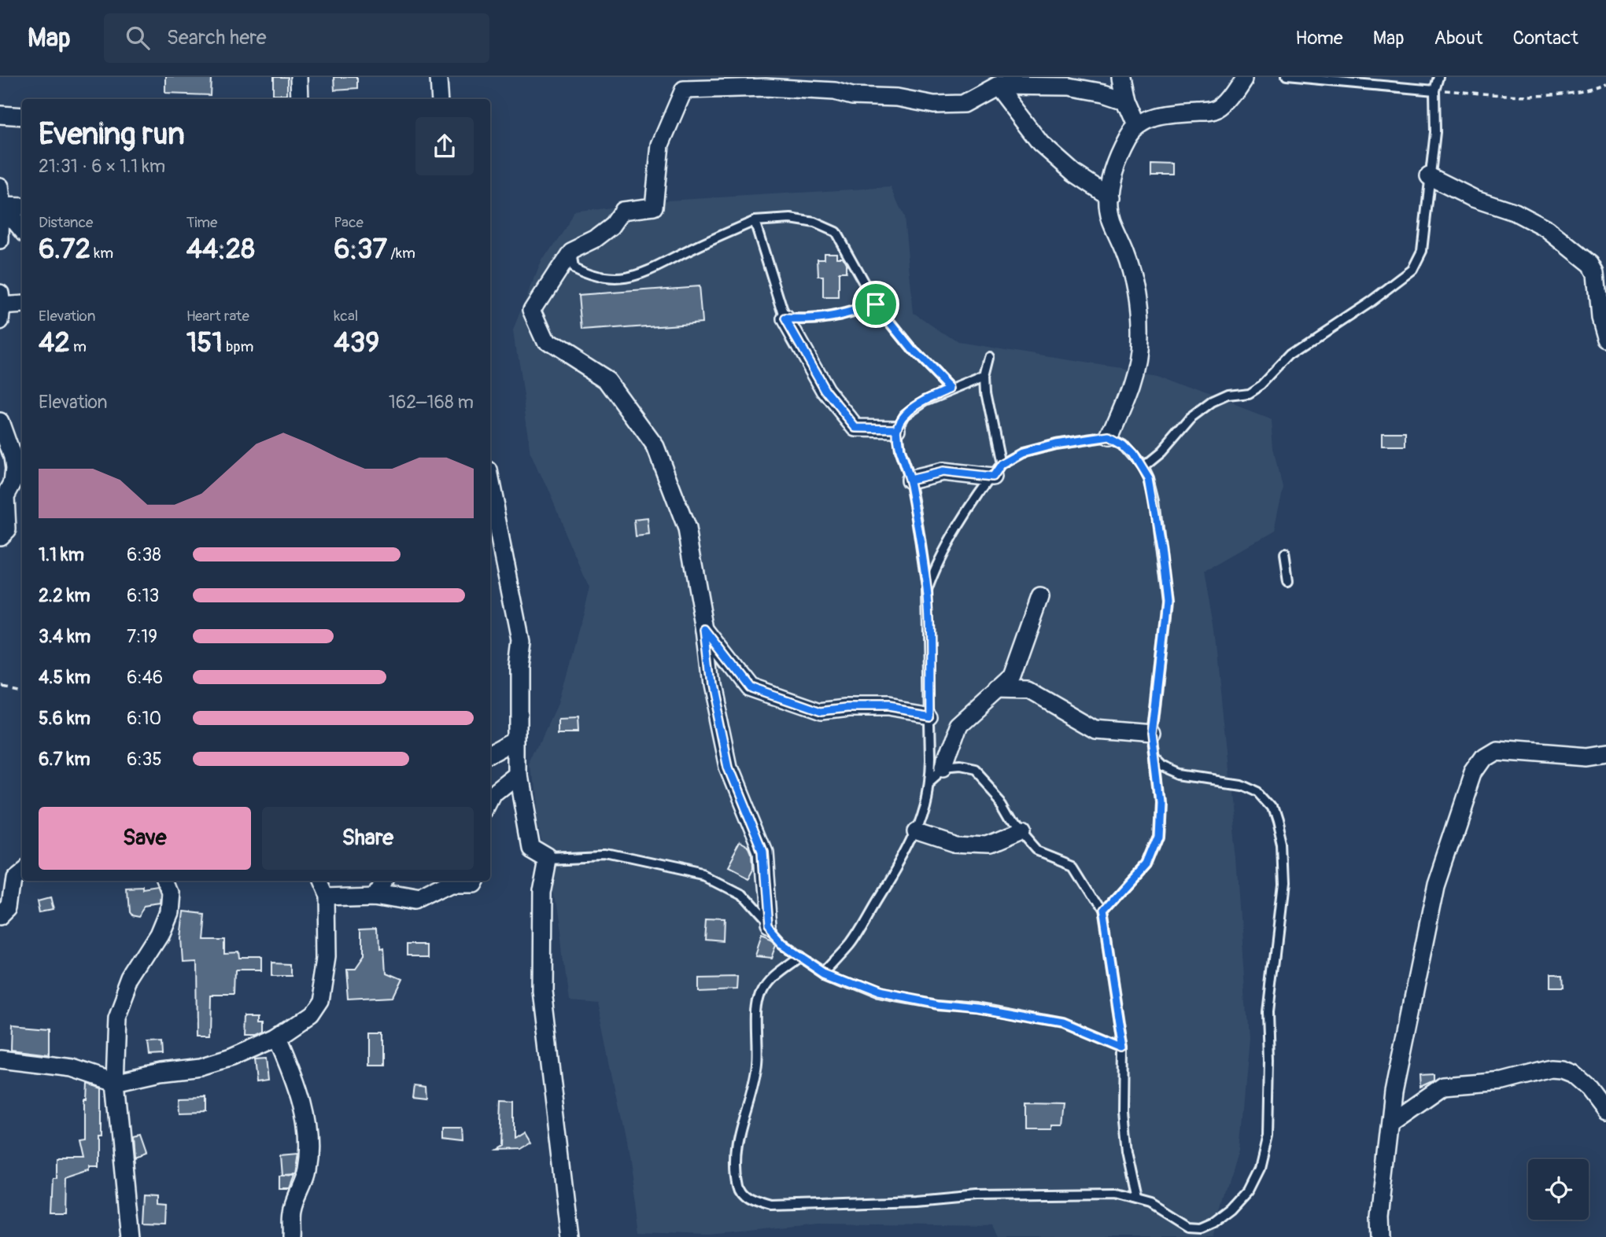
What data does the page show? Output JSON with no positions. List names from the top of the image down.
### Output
{
  "page": {
    "header": "Map",
    "search": "Search here",
    "nav": [
      "Home",
      "Map",
      "About",
      "Contact"
    ],
    "heading": ["Evening run", "21:31 · 6 × 1.1 km"],
    "stats": [
      ["Distance", "6.72 km"],
      ["Time", "44:28"],
      ["Pace", "6:37 /km"],
      ["Elevation", "42 m"],
      ["Heart rate", "151 bpm"],
      ["kcal", "439"]
    ],
    "chart": ["Elevation", "162–168 m"],
    "list": [
      {
        "name": "1.1 km",
        "note": "6:38"
      },
      {
        "name": "2.2 km",
        "note": "6:13"
      },
      {
        "name": "3.4 km",
        "note": "7:19"
      },
      {
        "name": "4.5 km",
        "note": "6:46"
      },
      {
        "name": "5.6 km",
        "note": "6:10"
      },
      {
        "name": "6.7 km",
        "note": "6:35"
      }
    ],
    "buttons": ["Save", "Share"]
  }
}
